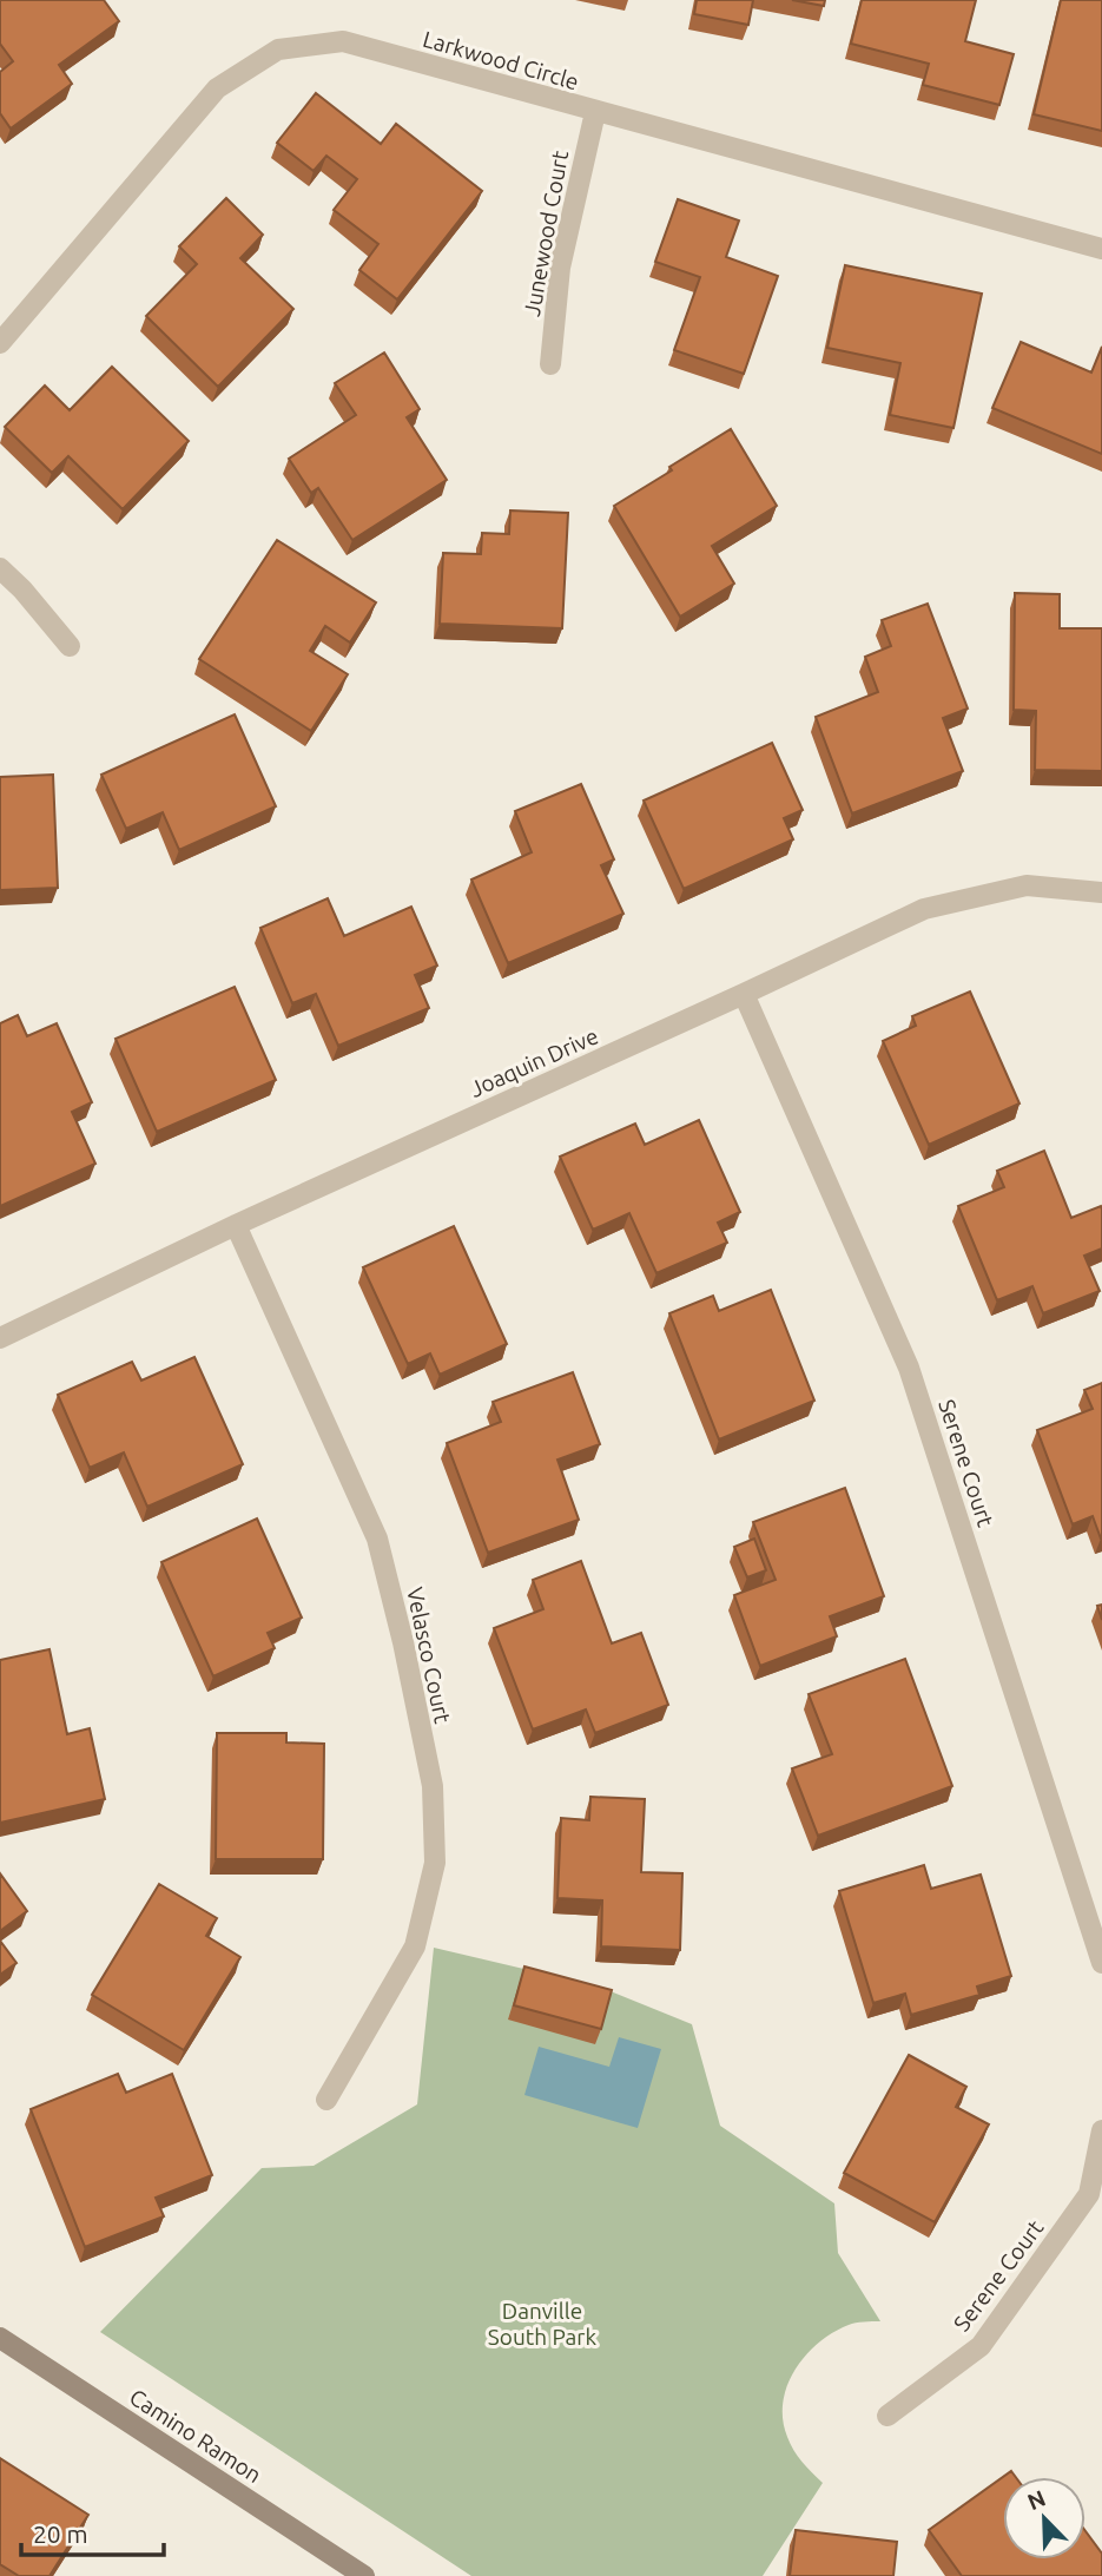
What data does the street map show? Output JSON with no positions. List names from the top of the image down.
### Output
{
  "streets": {
    "street": [
      "Larkwood Circle",
      "Junewood Court",
      "Joaquin Drive",
      "Serene Court",
      "Velasco Court",
      "Camino Ramon"
    ]
  },
  "crossings": [
    ["Larkwood Circle", "Junewood Court"],
    ["Joaquin Drive", "Serene Court"],
    ["Joaquin Drive", "Velasco Court"]
  ],
  "parks": ["Danville South Park"],
  "scale_bar": "20 m",
  "north": "top left"
}
